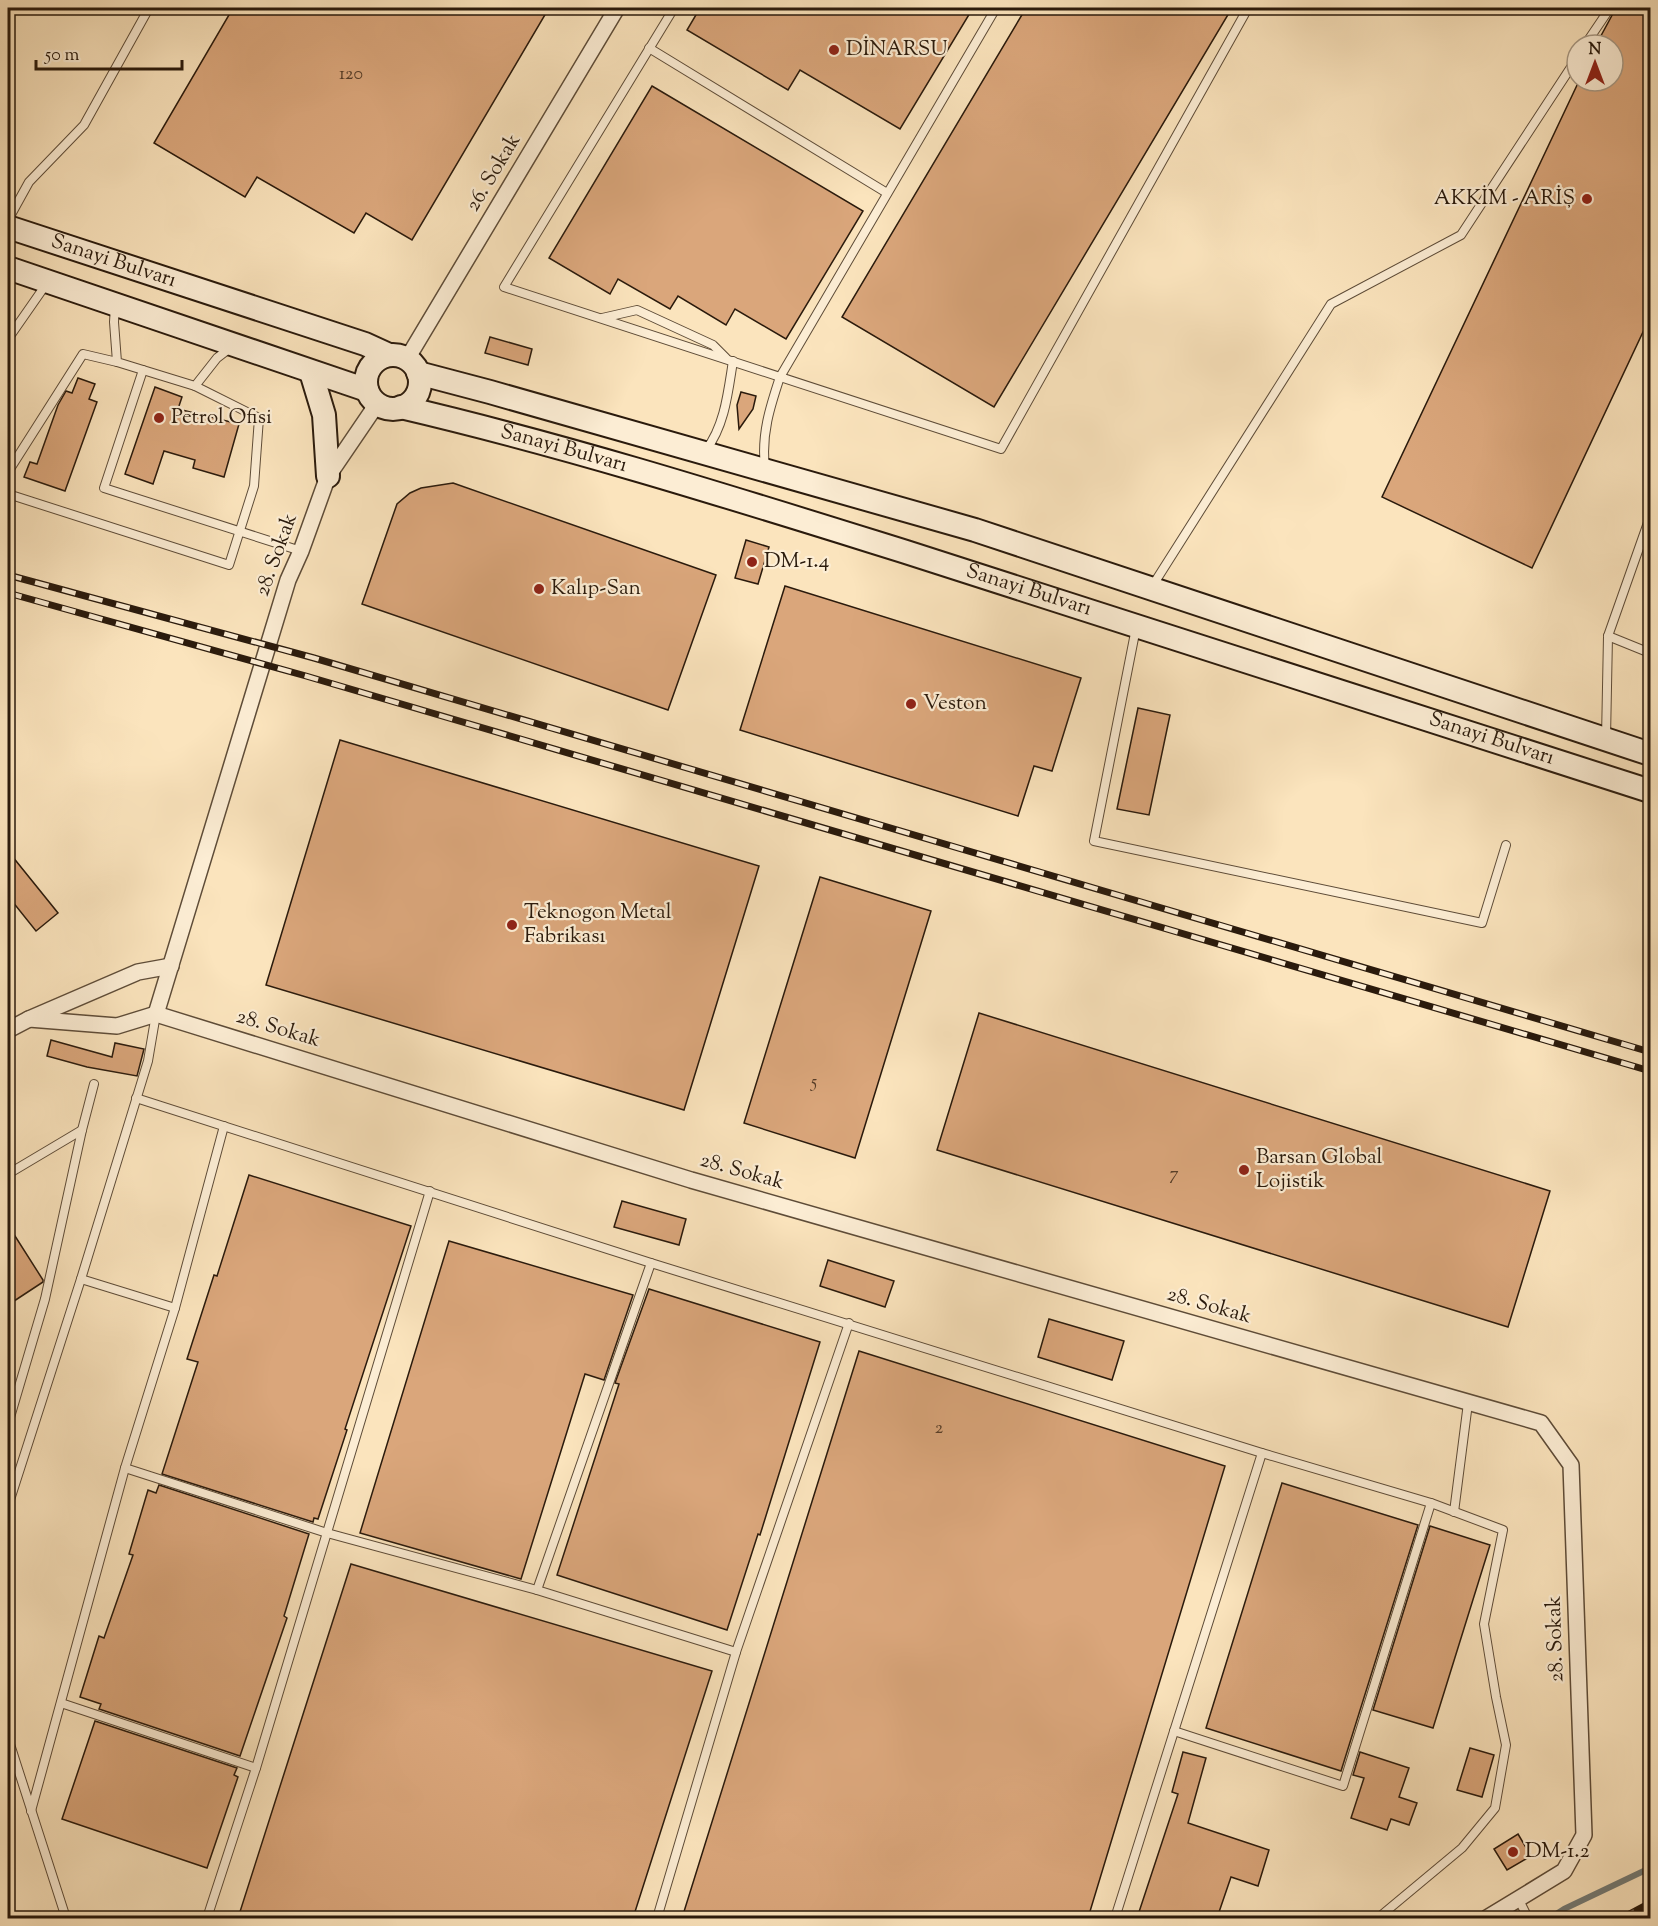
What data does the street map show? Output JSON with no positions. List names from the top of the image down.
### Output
{
  "streets": {
    "main road": ["Sanayi Bulvarı"],
    "street": ["26. Sokak", "28. Sokak"]
  },
  "crossings": [
    ["26. Sokak", "Sanayi Bulvarı"],
    ["26. Sokak", "28. Sokak"],
    ["Sanayi Bulvarı", "28. Sokak"]
  ],
  "places": [
    "DİNARSU",
    "AKKİM - ARİŞ",
    "Petrol Ofisi",
    "DM-1.4",
    "Kalıp-San",
    "Veston",
    "Teknogon Metal Fabrikası",
    "Barsan Global Lojistik",
    "DM-1.2"
  ],
  "house_numbers": [
    "120",
    "5",
    "7",
    "2"
  ],
  "scale_bar": "50 m",
  "north": "top"
}
